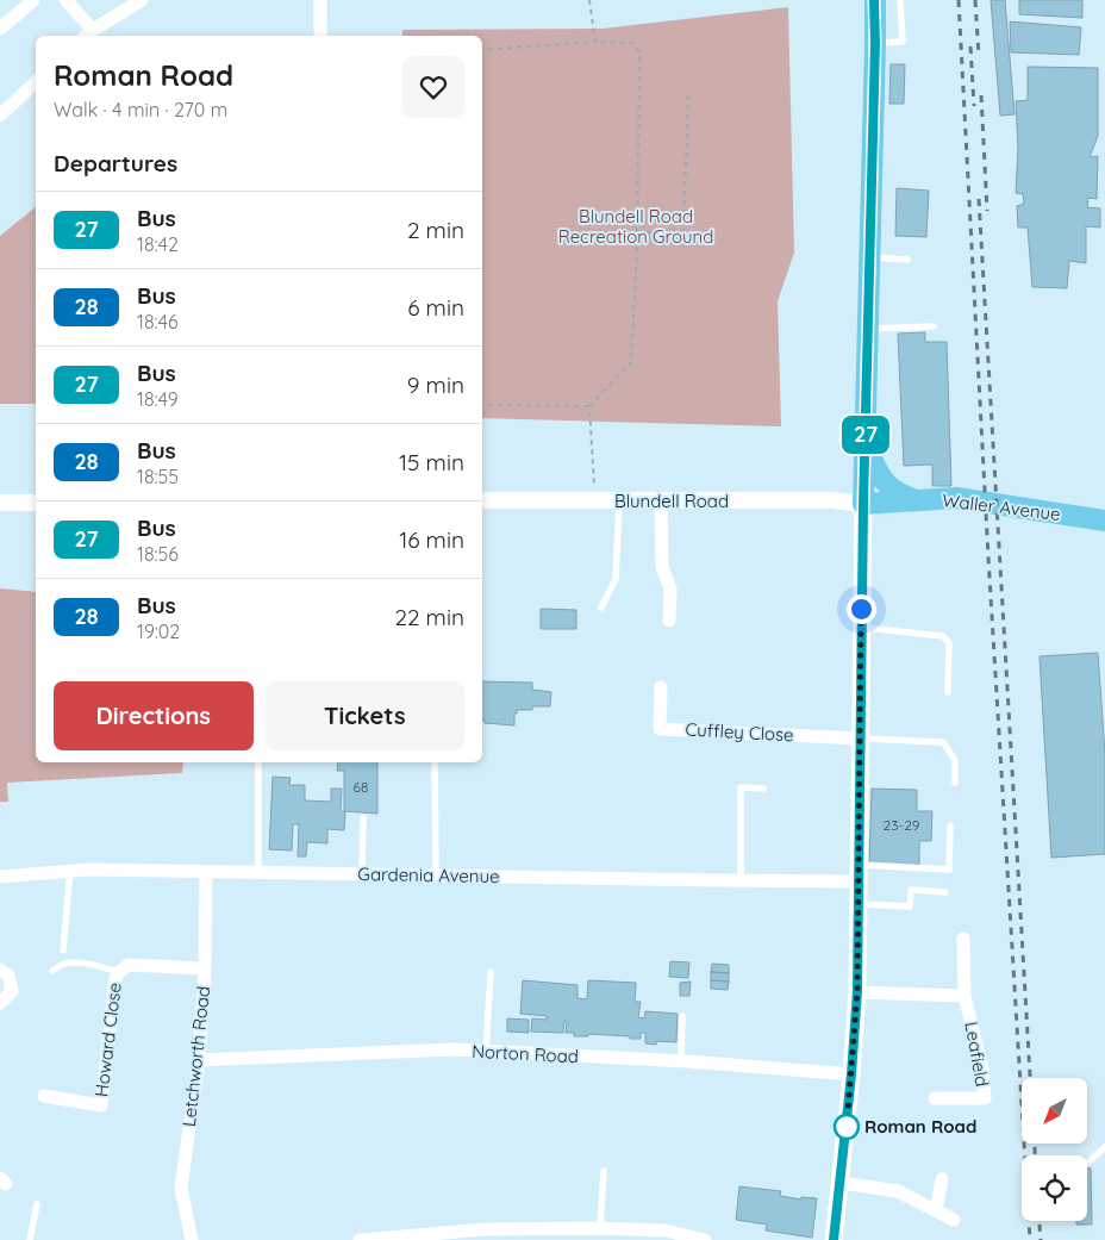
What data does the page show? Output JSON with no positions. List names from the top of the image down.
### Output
{
  "streets": {
    "main road": ["Waller Avenue"],
    "street": [
      "Blundell Road",
      "Cuffley Close",
      "Gardenia Avenue",
      "Howard Close",
      "Norton Road",
      "Leafield",
      "Letchworth Road"
    ]
  },
  "crossings": [
    ["Blundell Road", "Waller Avenue"],
    ["Gardenia Avenue", "Letchworth Road"],
    ["Howard Close", "Letchworth Road"],
    ["Norton Road", "Letchworth Road"]
  ],
  "parks": ["Blundell Road Recreation Ground"],
  "places": ["Roman Road"],
  "lines": ["bus line 27"],
  "house_numbers": ["68", "23-29"],
  "north": "bottom left",
  "page": {
    "on_map": "27",
    "heading": [
      ["Roman Road", "Walk · 4 min · 270 m"],
      "Departures"
    ],
    "list": [
      {
        "mark": "27",
        "name": "Bus",
        "note": "18:42",
        "value": "2 min"
      },
      {
        "mark": "28",
        "name": "Bus",
        "note": "18:46",
        "value": "6 min"
      },
      {
        "mark": "27",
        "name": "Bus",
        "note": "18:49",
        "value": "9 min"
      },
      {
        "mark": "28",
        "name": "Bus",
        "note": "18:55",
        "value": "15 min"
      },
      {
        "mark": "27",
        "name": "Bus",
        "note": "18:56",
        "value": "16 min"
      },
      {
        "mark": "28",
        "name": "Bus",
        "note": "19:02",
        "value": "22 min"
      }
    ],
    "buttons": ["Directions", "Tickets"]
  }
}
